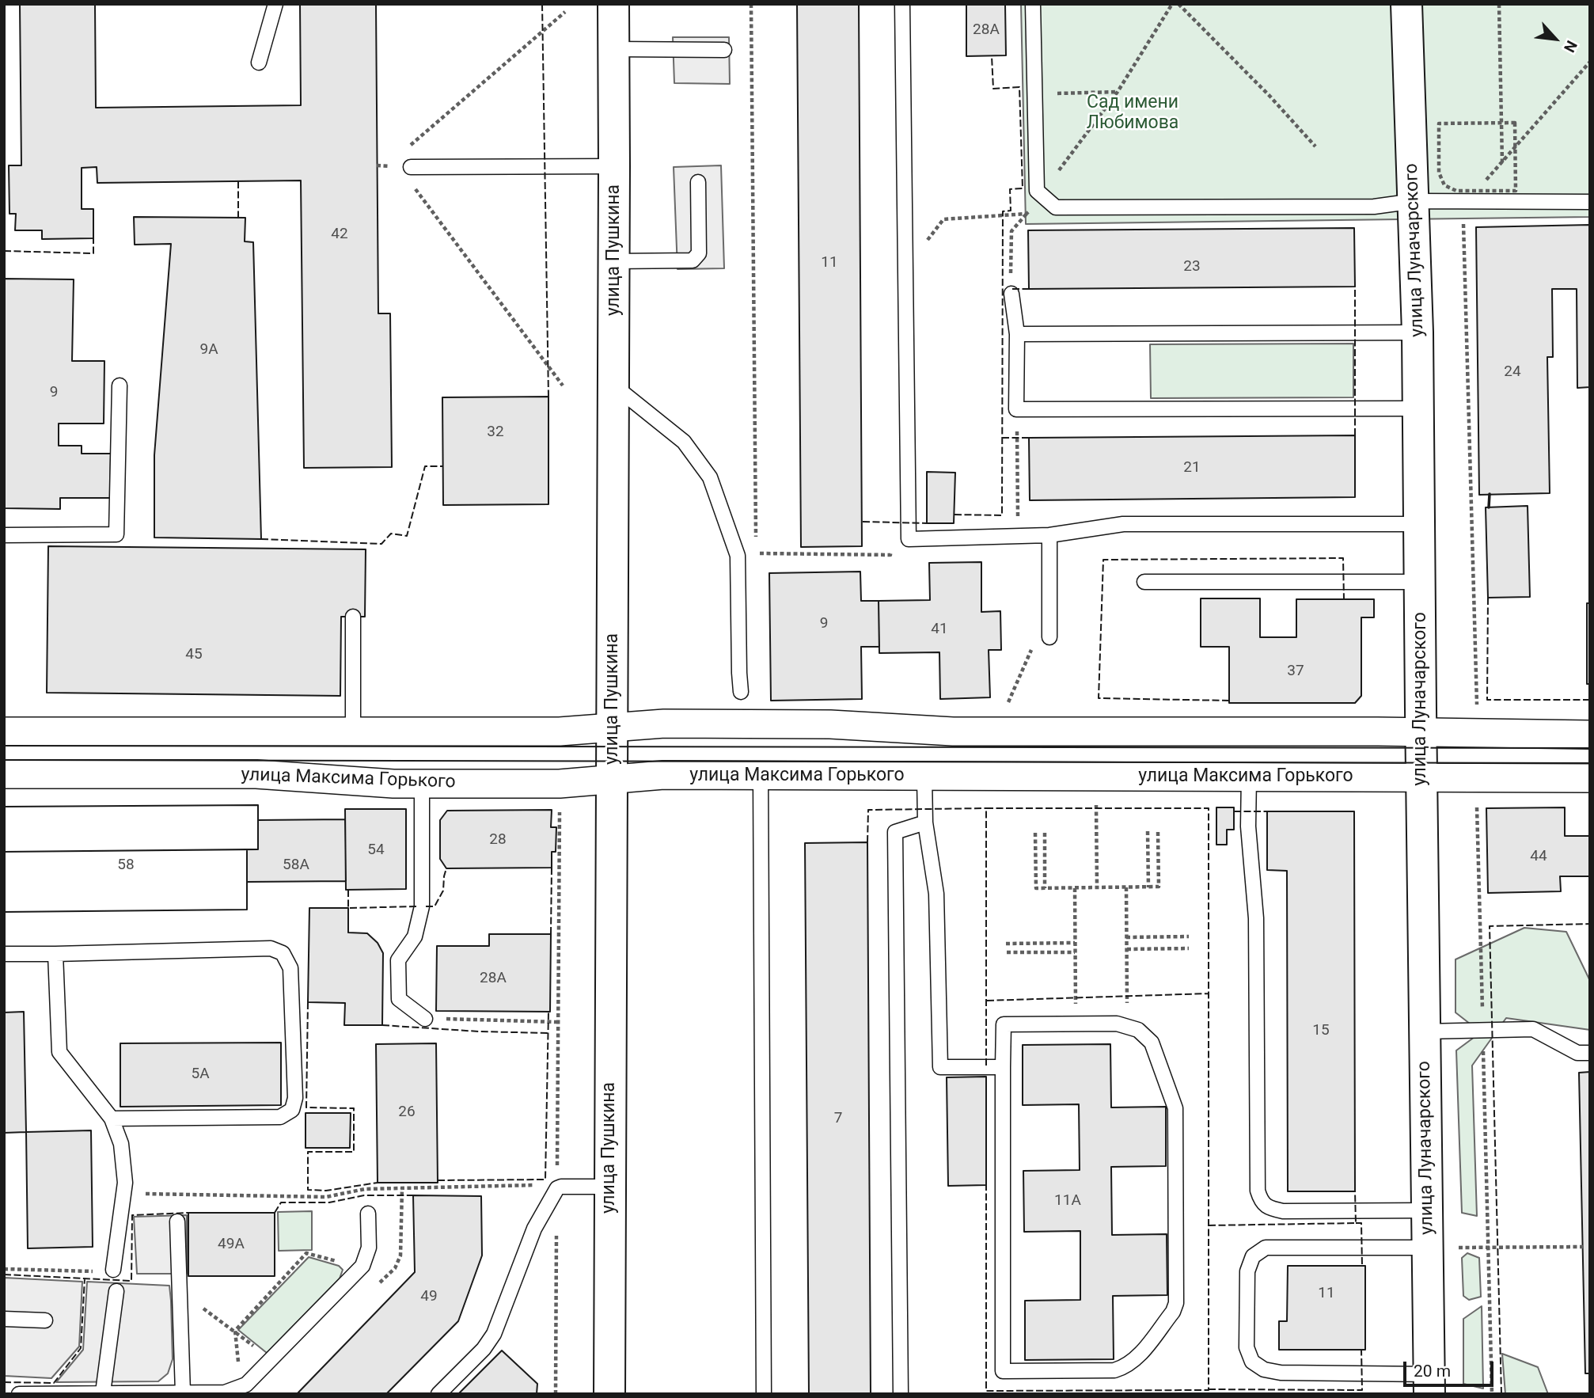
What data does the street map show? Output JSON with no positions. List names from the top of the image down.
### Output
{
  "streets": {
    "main road": ["улица Пушкина", "улица Луначарского"],
    "street": ["улица Максима Горького"]
  },
  "crossings": [
    ["улица Пушкина", "улица Максима Горького"],
    ["улица Луначарского", "улица Максима Горького"]
  ],
  "parks": ["Сад имени Любимова"],
  "house_numbers": [
    "28А",
    "42",
    "11",
    "23",
    "9А",
    "24",
    "9",
    "32",
    "21",
    "9",
    "41",
    "45",
    "37",
    "28",
    "54",
    "44",
    "58",
    "58А",
    "28А",
    "15",
    "5А",
    "26",
    "7",
    "11А",
    "49А",
    "11",
    "49"
  ],
  "scale_bar": "20 m",
  "north": "bottom right"
}
